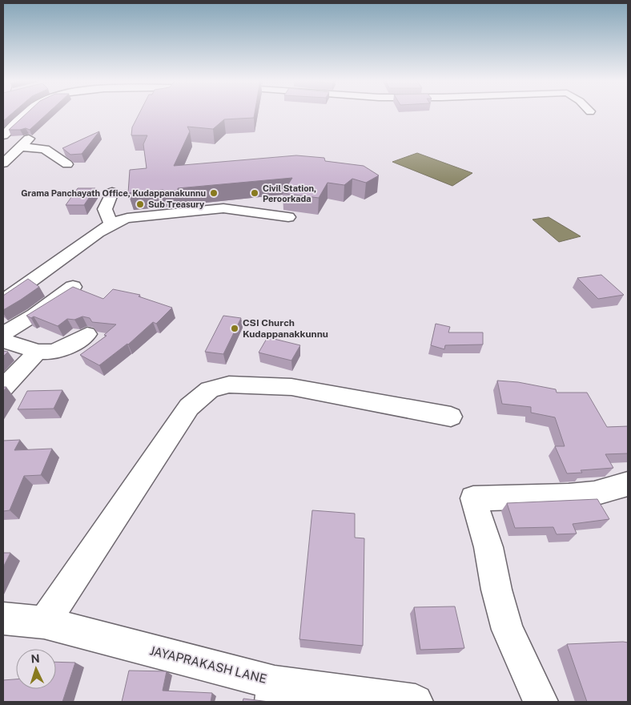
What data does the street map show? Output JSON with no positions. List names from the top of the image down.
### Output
{
  "streets": {
    "street": ["JAYAPRAKASH LANE"]
  },
  "places": [
    "Grama Panchayath Office, Kudappanakunnu",
    "Civil Station, Peroorkada",
    "Sub Treasury",
    "CSI Church Kudappanakkunnu"
  ],
  "north": "top"
}
